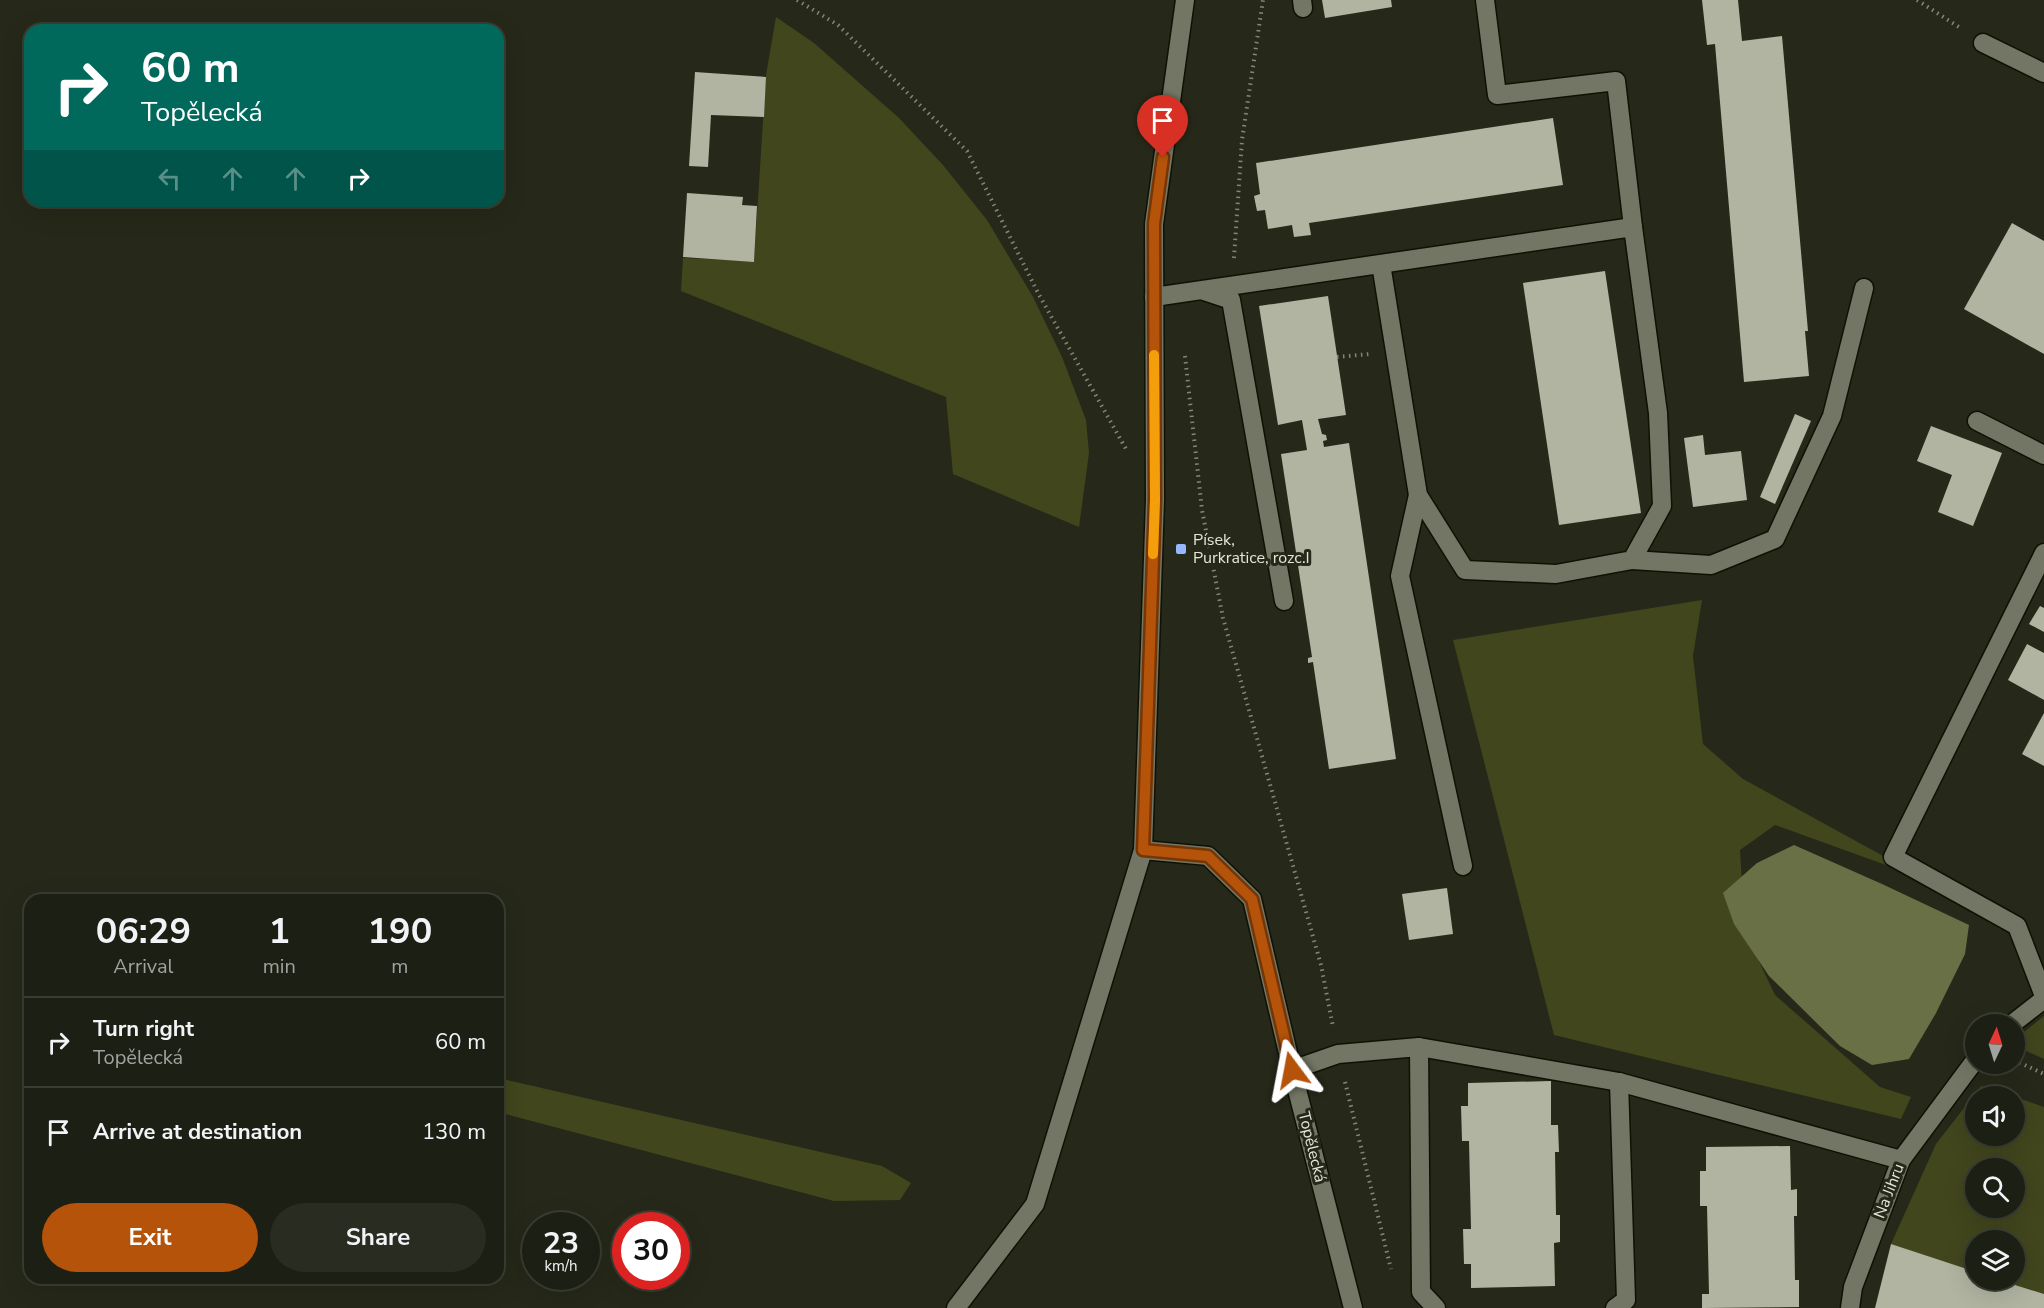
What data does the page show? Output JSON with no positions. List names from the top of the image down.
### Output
{
  "streets": {
    "street": ["Topělecká", "Na Jihru"]
  },
  "places": {
    "transit": ["Písek, Purkratice, rozc.I"]
  },
  "north": "top",
  "page": {
    "turn": ["60 m", "Topělecká"],
    "eta": [
      "06:29",
      "Arrival",
      "1",
      "min",
      "190",
      "m"
    ],
    "list": [
      {
        "name": "Turn right",
        "note": "Topělecká",
        "value": "60 m"
      },
      {
        "name": "Arrive at destination",
        "value": "130 m"
      }
    ],
    "buttons": ["Exit", "Share"],
    "speed": "23 km/h",
    "limit": "30"
  }
}
